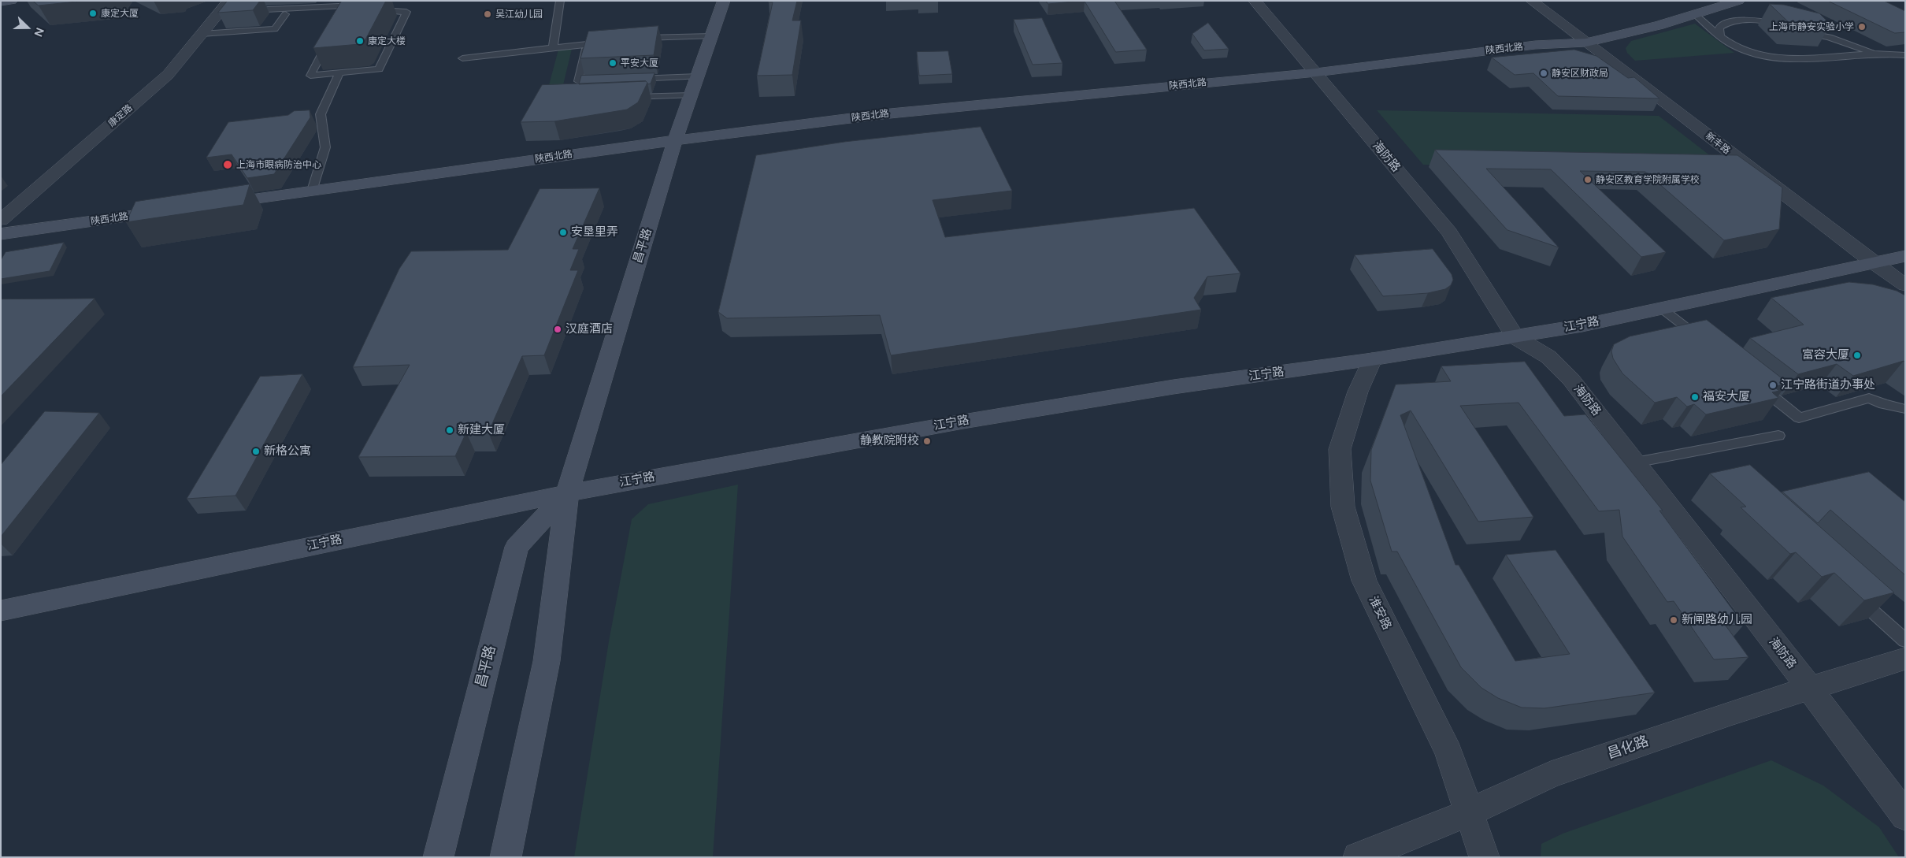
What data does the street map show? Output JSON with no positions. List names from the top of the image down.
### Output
{
  "streets": {
    "main road": ["陕西北路", "昌平路", "江宁路"],
    "street": [
      "康定路",
      "新丰路",
      "海防路",
      "淮安路",
      "昌化路"
    ]
  },
  "crossings": [
    ["陕西北路", "新丰路"],
    ["陕西北路", "海防路"],
    ["陕西北路", "昌平路"],
    ["新丰路", "江宁路"],
    ["海防路", "江宁路"],
    ["海防路", "昌化路"],
    ["昌平路", "江宁路"],
    ["江宁路", "淮安路"],
    ["淮安路", "昌化路"]
  ],
  "places": [
    "康定大厦",
    "吴江幼儿园",
    "上海市静安实验小学",
    "康定大楼",
    "平安大厦",
    "静安区财政局",
    "上海市眼病防治中心",
    "静安区教育学院附属学校",
    "安垦里弄",
    "汉庭酒店",
    "富容大厦",
    "江宁路街道办事处",
    "福安大厦",
    "新建大厦",
    "静教院附校",
    "新格公寓",
    "新闸路幼儿园"
  ],
  "north": "right"
}
